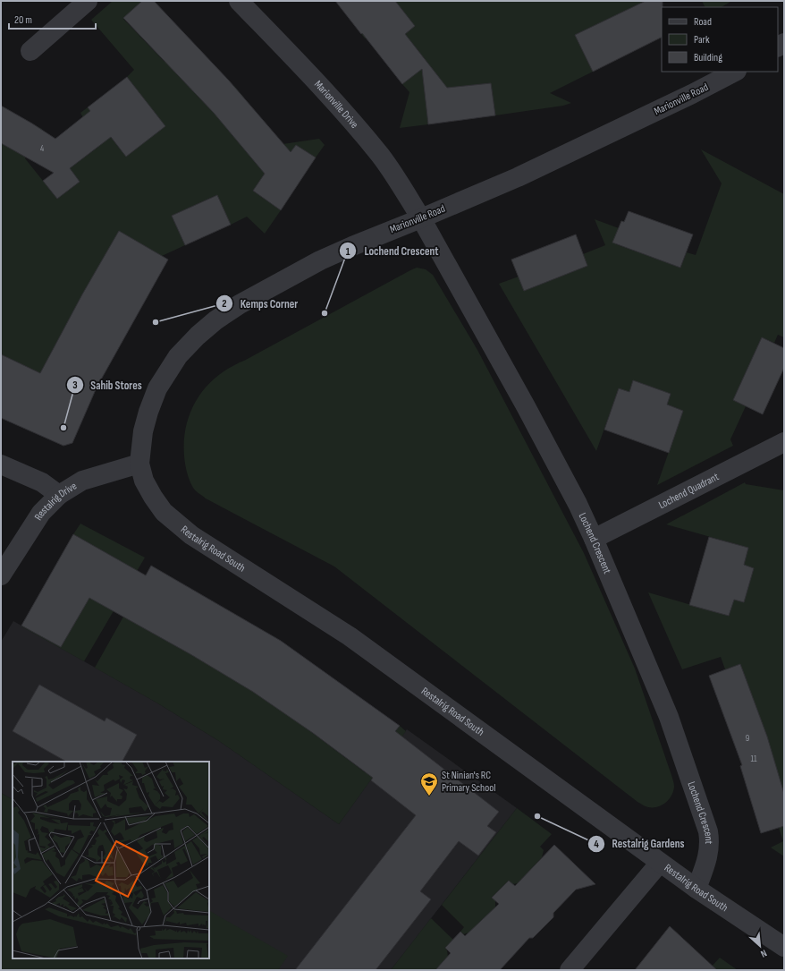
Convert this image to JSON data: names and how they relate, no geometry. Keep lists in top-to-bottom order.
{
  "streets": {
    "street": [
      "Marionville Road",
      "Marionville Drive",
      "Lochend Quadrant",
      "Restalrig Drive",
      "Lochend Crescent",
      "Restalrig Road South"
    ]
  },
  "crossings": [
    ["Marionville Road", "Marionville Drive"],
    ["Marionville Road", "Restalrig Drive"],
    ["Marionville Road", "Lochend Crescent"],
    ["Marionville Road", "Restalrig Road South"],
    ["Marionville Drive", "Lochend Crescent"],
    ["Lochend Quadrant", "Lochend Crescent"],
    ["Restalrig Drive", "Restalrig Road South"],
    ["Lochend Crescent", "Restalrig Road South"]
  ],
  "places": {
    "other": [
      "Lochend Crescent",
      "Kemps Corner",
      "Sahib Stores",
      "Restalrig Gardens"
    ],
    "school or university": ["St Ninian's RC Primary School"]
  },
  "house_numbers": ["4", "9", "11"],
  "legend": ["Road", "Park", "Building"],
  "scale_bar": "20 m",
  "north": "bottom right"
}
